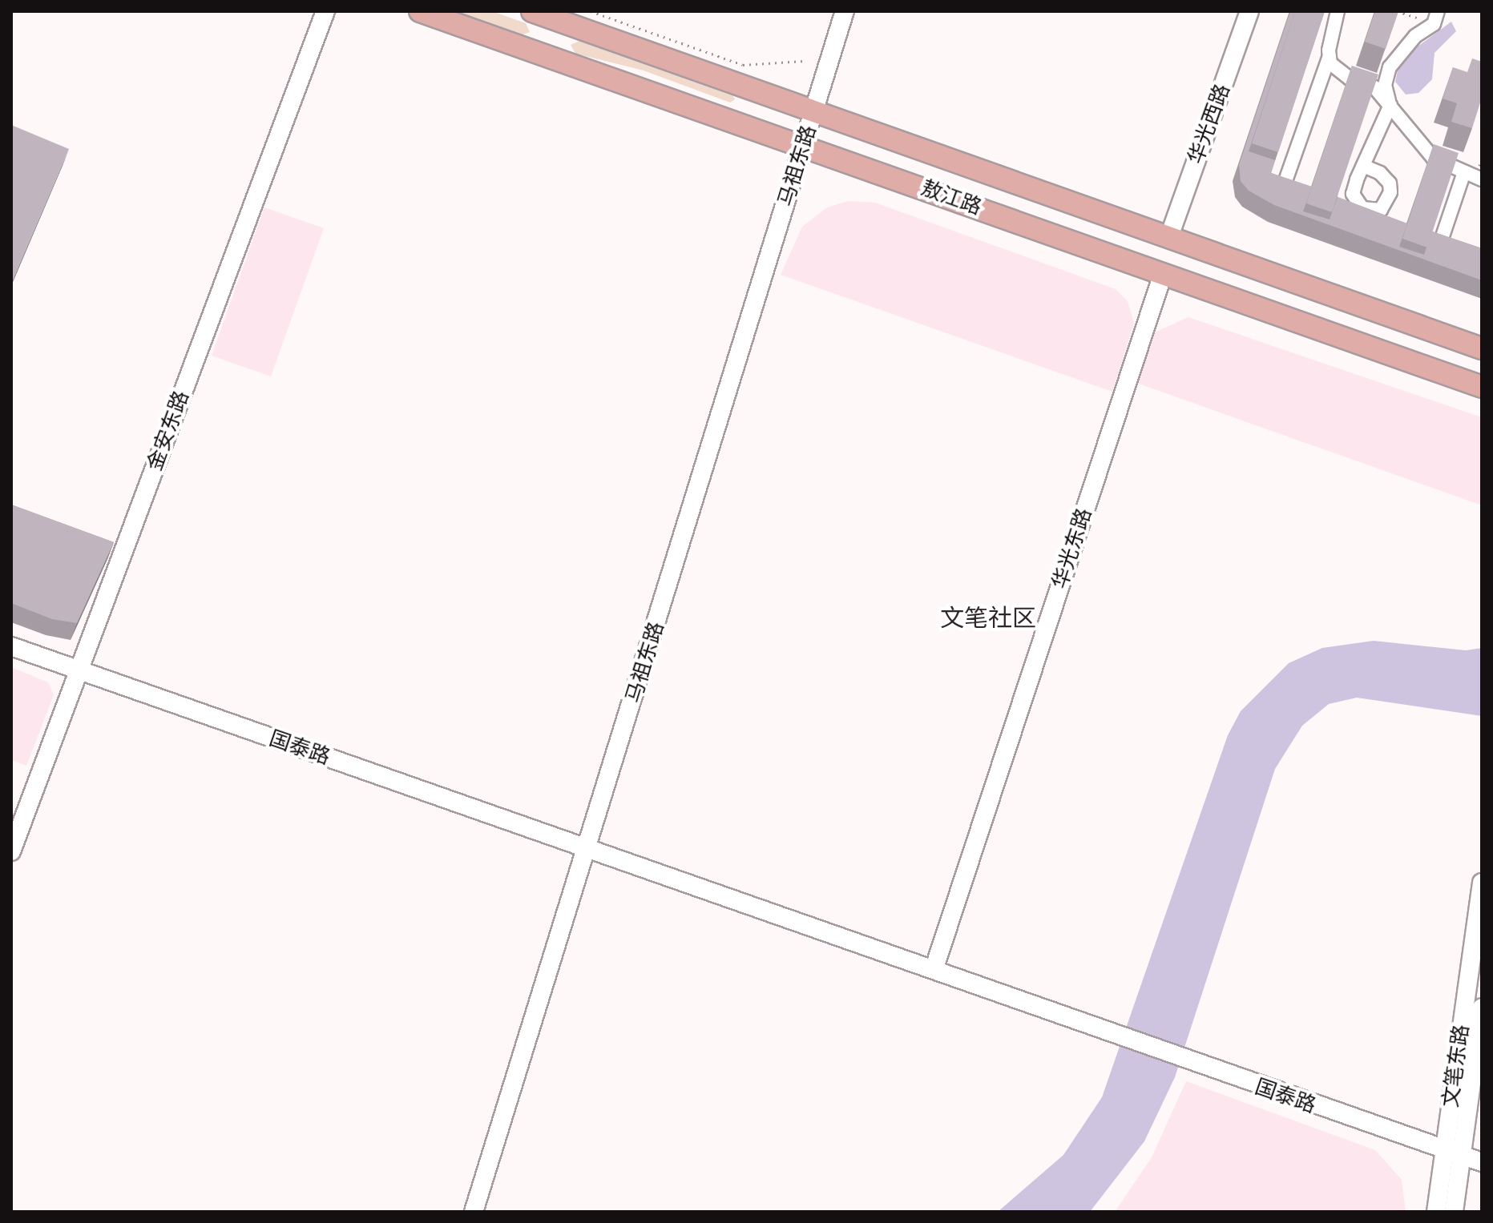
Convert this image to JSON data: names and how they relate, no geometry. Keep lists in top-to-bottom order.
{
  "streets": {
    "main road": ["敖江路"],
    "street": [
      "华光西路",
      "马祖东路",
      "金安东路",
      "华光东路",
      "国泰路",
      "文笔东路"
    ]
  },
  "crossings": [
    ["华光西路", "敖江路"],
    ["马祖东路", "敖江路"],
    ["马祖东路", "国泰路"],
    ["敖江路", "华光东路"],
    ["金安东路", "国泰路"],
    ["华光东路", "国泰路"],
    ["国泰路", "文笔东路"]
  ],
  "districts": ["文笔社区"]
}
